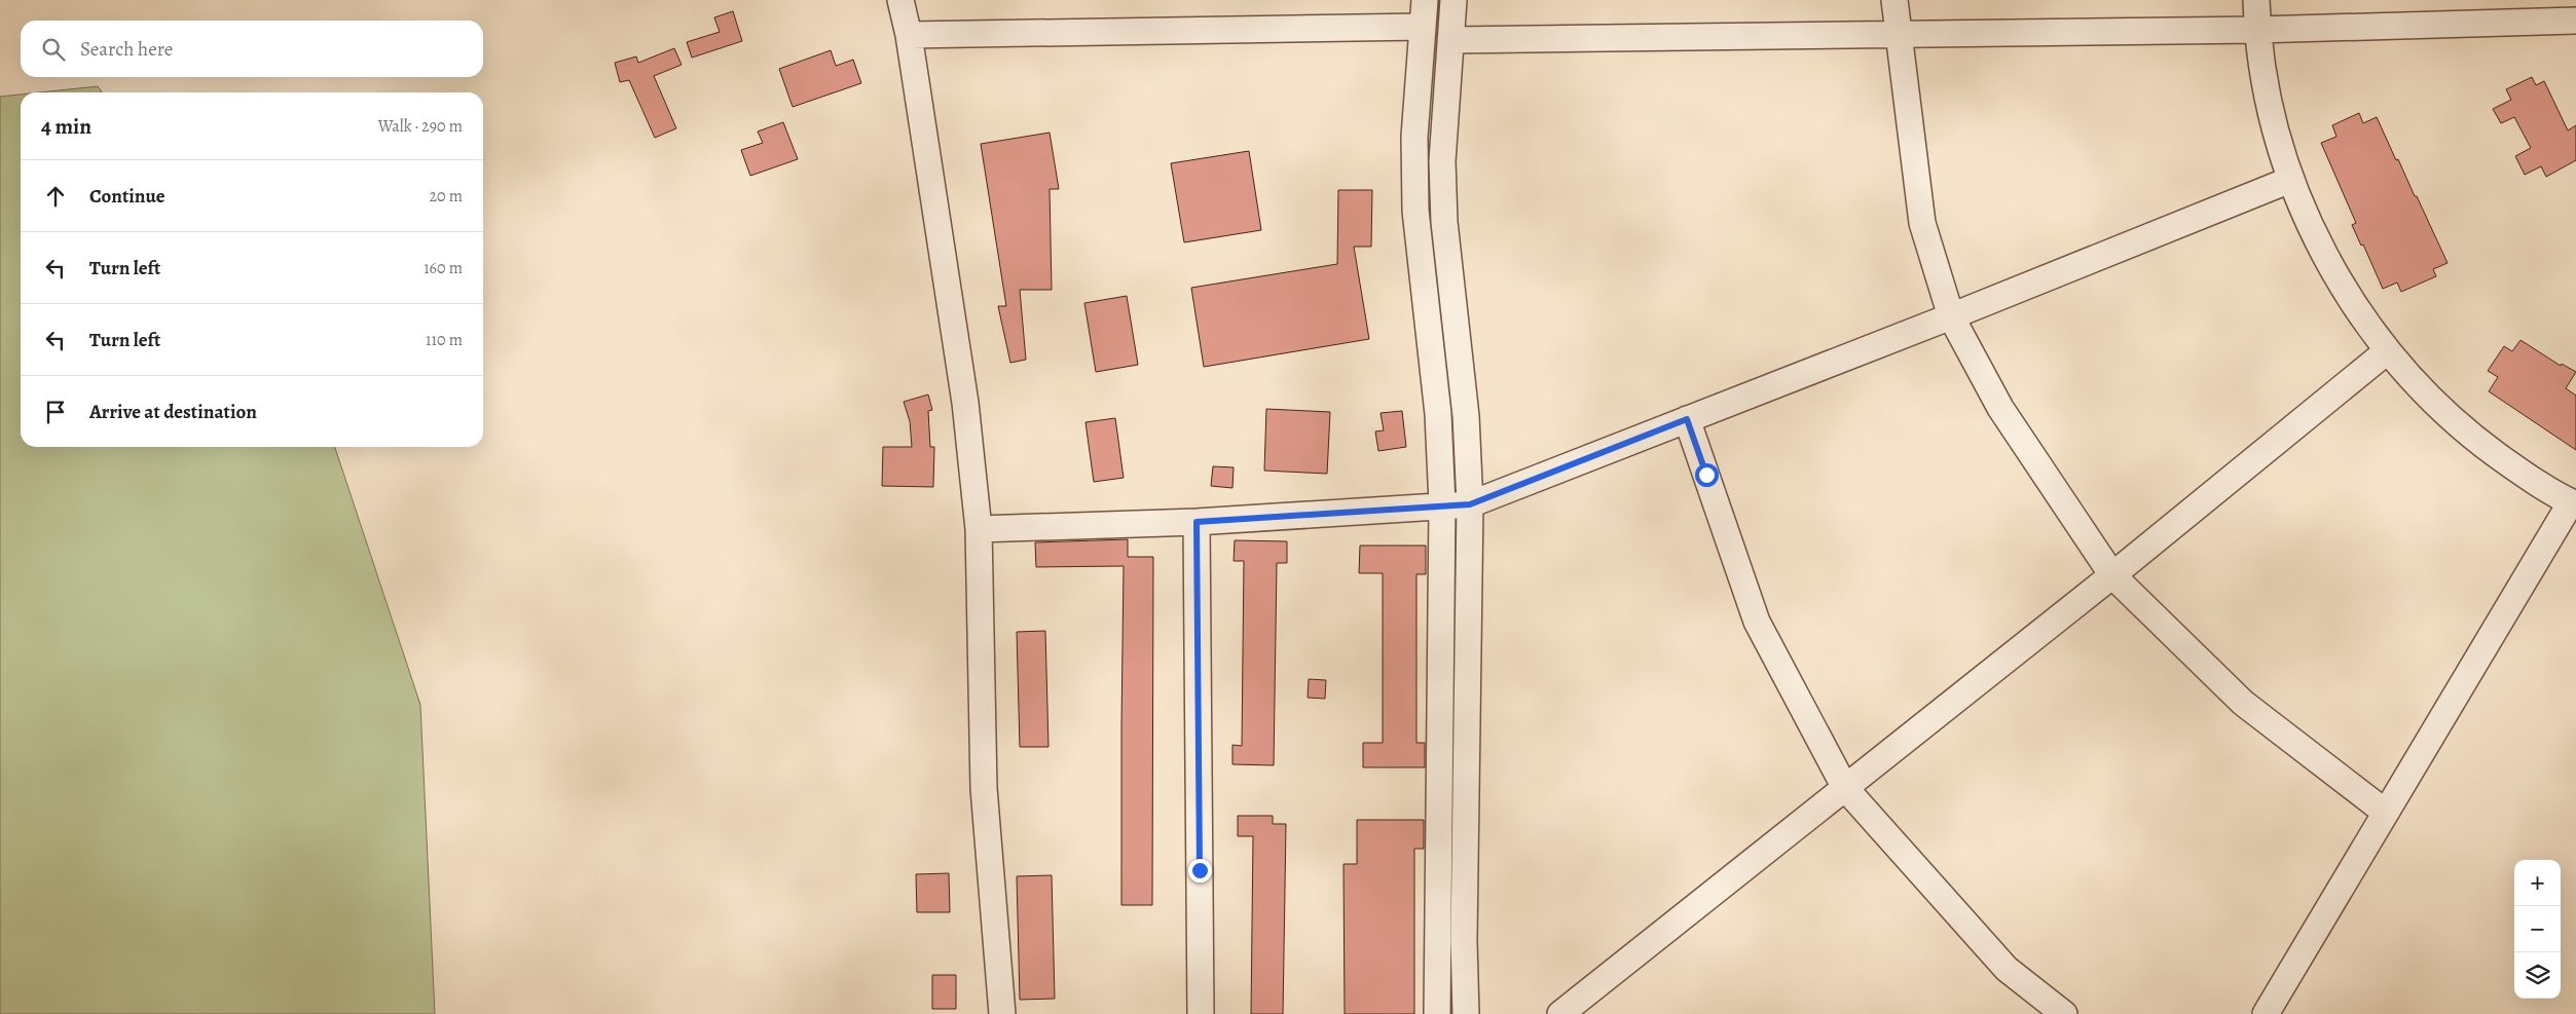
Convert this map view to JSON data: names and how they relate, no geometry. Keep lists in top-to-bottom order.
{
  "page": {
    "search": "Search here",
    "heading": ["4 min", "Walk · 290 m"],
    "list": [
      ["Continue", "20 m"],
      ["Turn left", "160 m"],
      ["Turn left", "110 m"],
      "Arrive at destination"
    ],
    "map_buttons": ["+", "−"]
  }
}
